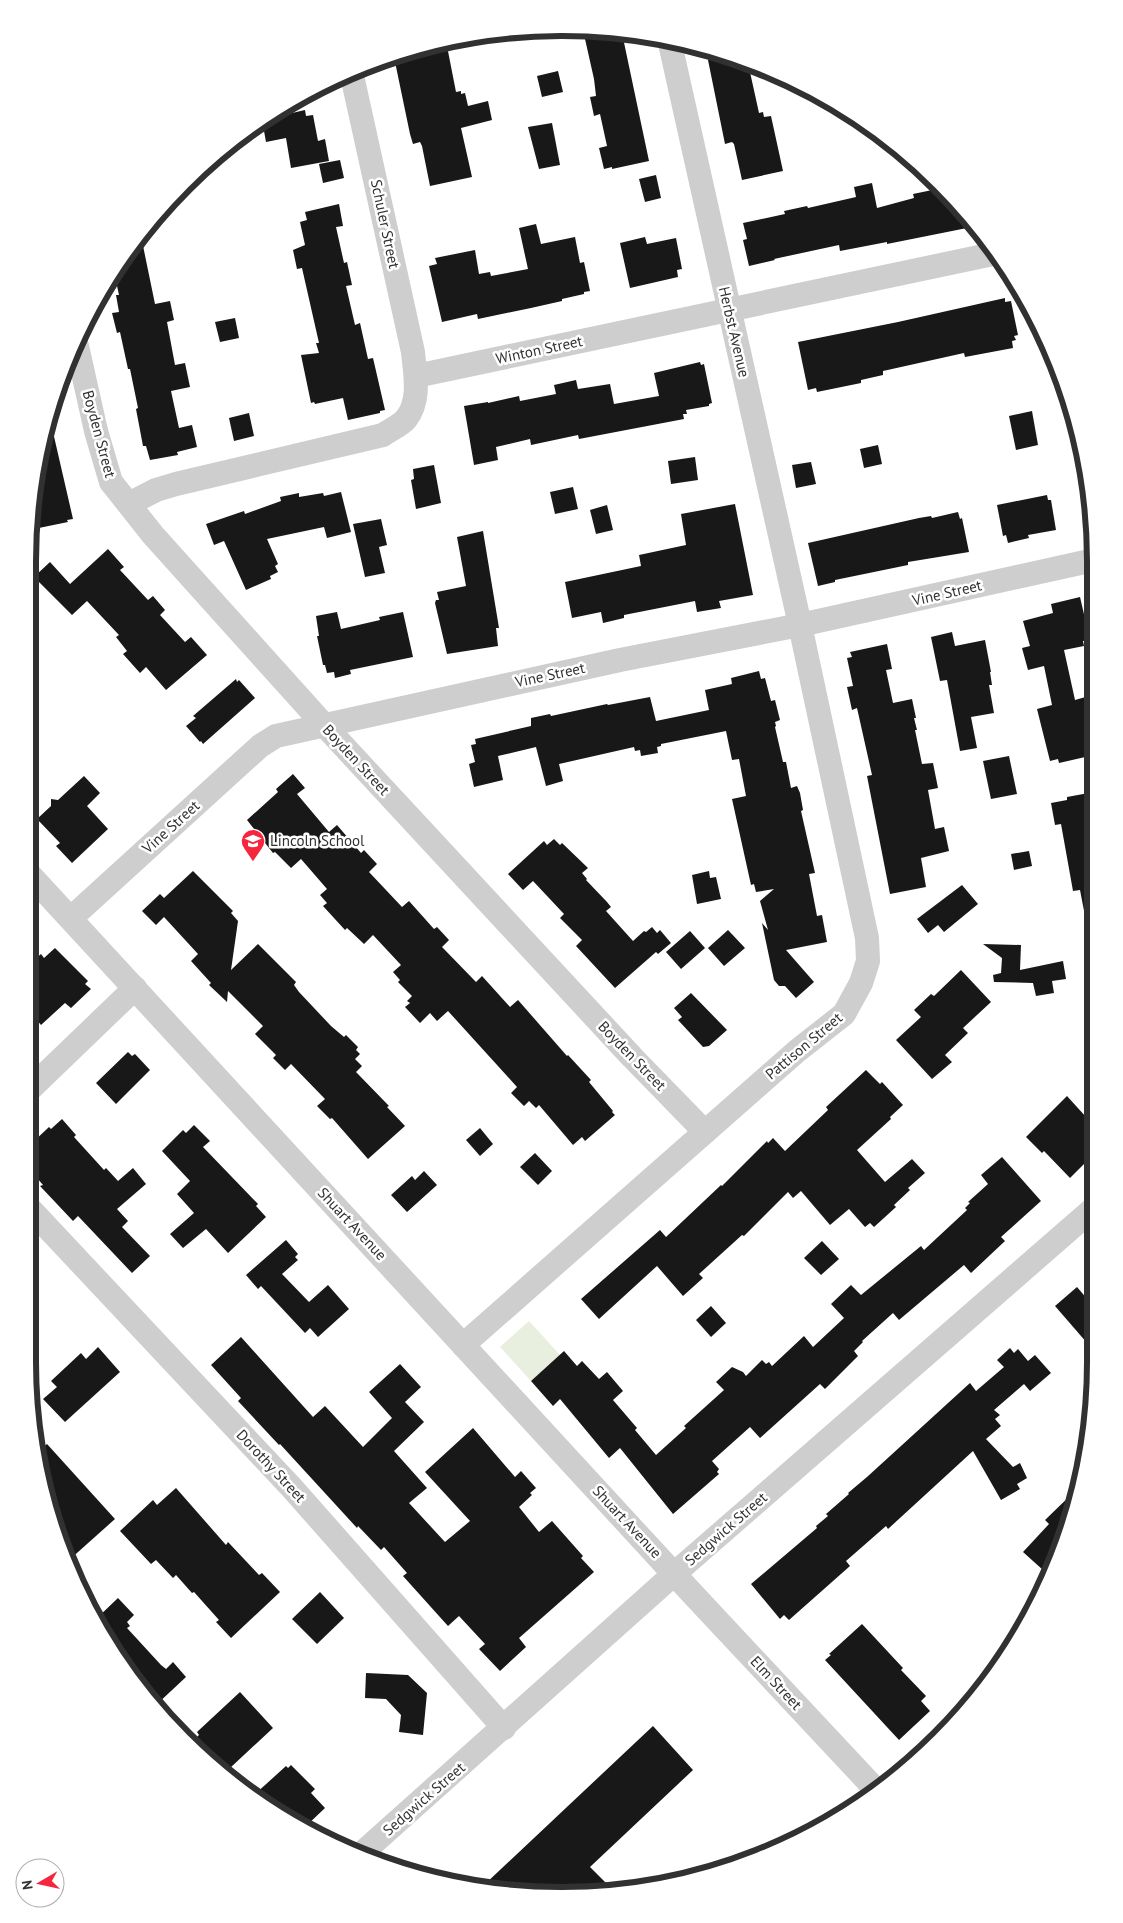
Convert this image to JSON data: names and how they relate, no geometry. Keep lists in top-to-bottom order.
{
  "streets": {
    "street": [
      "Schuler Street",
      "Herbst Avenue",
      "Winton Street",
      "Boyden Street",
      "Vine Street",
      "Pattison Street",
      "Shuart Avenue",
      "Dorothy Street",
      "Sedgwick Street",
      "Elm Street"
    ]
  },
  "crossings": [
    ["Schuler Street", "Winton Street"],
    ["Herbst Avenue", "Winton Street"],
    ["Herbst Avenue", "Vine Street"],
    ["Herbst Avenue", "Pattison Street"],
    ["Boyden Street", "Vine Street"],
    ["Boyden Street", "Pattison Street"],
    ["Vine Street", "Pattison Street"],
    ["Vine Street", "Shuart Avenue"],
    ["Pattison Street", "Shuart Avenue"],
    ["Shuart Avenue", "Sedgwick Street"],
    ["Shuart Avenue", "Elm Street"],
    ["Dorothy Street", "Sedgwick Street"],
    ["Sedgwick Street", "Elm Street"]
  ],
  "places": {
    "school or university": ["Lincoln School"]
  },
  "north": "left"
}
